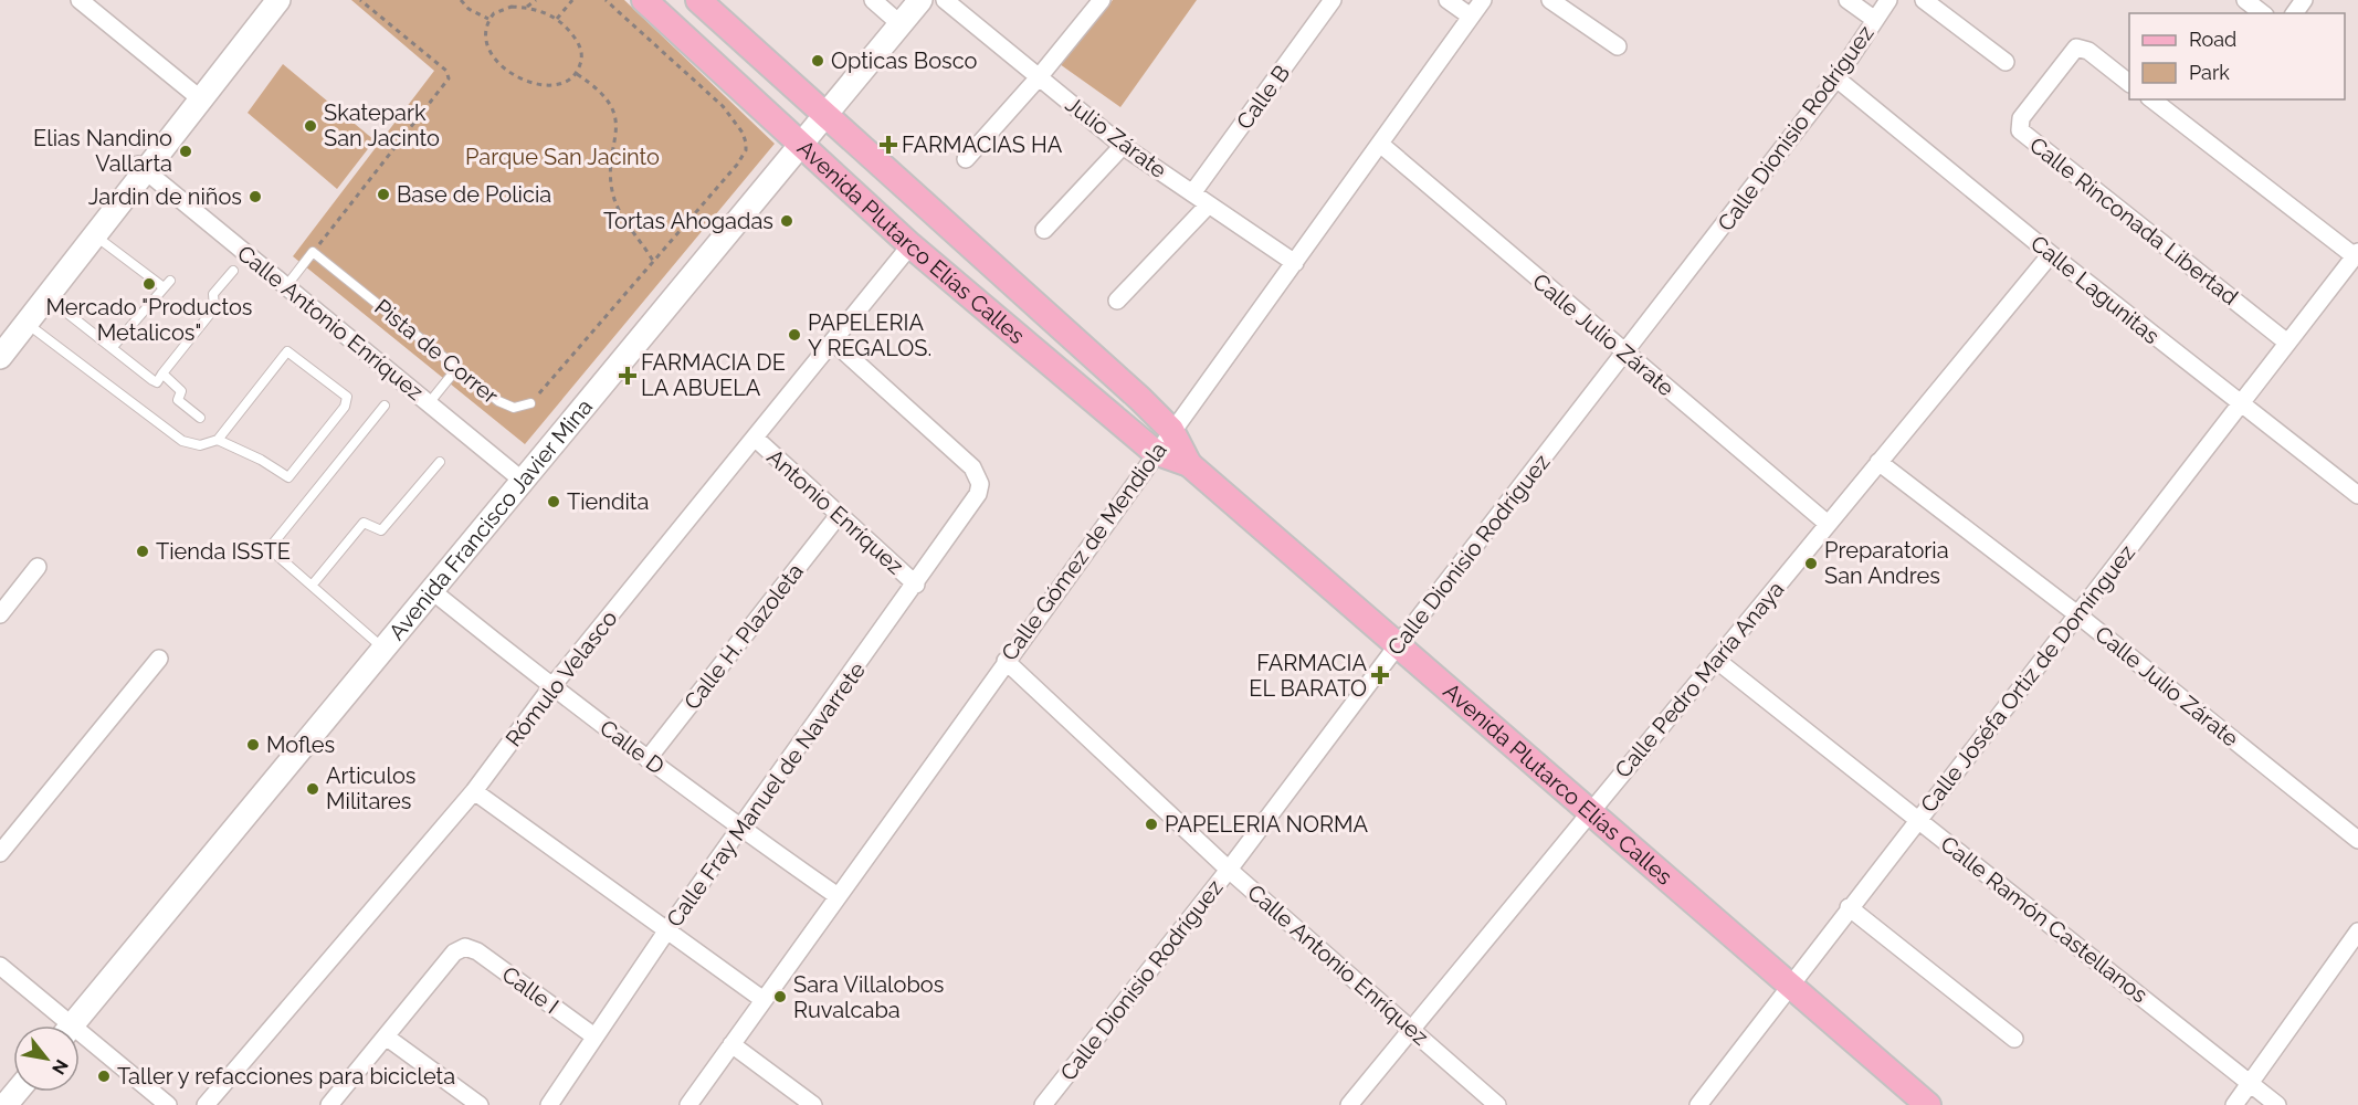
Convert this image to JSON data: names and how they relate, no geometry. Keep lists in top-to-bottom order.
{
  "streets": {
    "main road": ["Avenida Plutarco Elías Calles", "Avenida Francisco Javier Mina"],
    "street": [
      "Calle B",
      "Calle Dionisio Rodríguez",
      "Julio Zárate",
      "Calle Rinconada Libertad",
      "Calle Lagunitas",
      "Calle Antonio Enríquez",
      "Calle Julio Zárate",
      "Antonio Enríquez",
      "Calle Gómez de Mendiola",
      "Calle H. Plazoleta",
      "Rómulo Velasco",
      "Calle Joséfa Ortiz de Domínguez",
      "Calle Pedro María Anaya",
      "Calle D",
      "Calle Fray Manuel de Navarrete",
      "Calle Ramón Castellanos",
      "Calle I"
    ],
    "lane": ["Pista de Correr"]
  },
  "crossings": [
    ["Calle B", "Julio Zárate"],
    ["Calle Dionisio Rodríguez", "Avenida Plutarco Elías Calles"],
    ["Calle Dionisio Rodríguez", "Calle Lagunitas"],
    ["Calle Dionisio Rodríguez", "Calle Antonio Enríquez"],
    ["Calle Dionisio Rodríguez", "Calle Julio Zárate"],
    ["Julio Zárate", "Calle Gómez de Mendiola"],
    ["Calle Rinconada Libertad", "Calle Joséfa Ortiz de Domínguez"],
    ["Avenida Plutarco Elías Calles", "Avenida Francisco Javier Mina"],
    ["Avenida Plutarco Elías Calles", "Calle Gómez de Mendiola"],
    ["Avenida Plutarco Elías Calles", "Rómulo Velasco"],
    ["Avenida Plutarco Elías Calles", "Calle Joséfa Ortiz de Domínguez"],
    ["Avenida Plutarco Elías Calles", "Calle Pedro María Anaya"],
    ["Calle Lagunitas", "Calle Joséfa Ortiz de Domínguez"],
    ["Calle Lagunitas", "Calle Pedro María Anaya"],
    ["Calle Antonio Enríquez", "Avenida Francisco Javier Mina"],
    ["Calle Antonio Enríquez", "Calle Gómez de Mendiola"],
    ["Calle Antonio Enríquez", "Calle Pedro María Anaya"],
    ["Calle Julio Zárate", "Calle Gómez de Mendiola"],
    ["Calle Julio Zárate", "Calle Joséfa Ortiz de Domínguez"],
    ["Calle Julio Zárate", "Calle Pedro María Anaya"],
    ["Antonio Enríquez", "Calle H. Plazoleta"],
    ["Antonio Enríquez", "Rómulo Velasco"],
    ["Antonio Enríquez", "Calle Fray Manuel de Navarrete"],
    ["Avenida Francisco Javier Mina", "Calle D"],
    ["Calle Gómez de Mendiola", "Calle D"],
    ["Calle H. Plazoleta", "Calle D"],
    ["Rómulo Velasco", "Calle D"],
    ["Rómulo Velasco", "Calle Fray Manuel de Navarrete"],
    ["Calle Joséfa Ortiz de Domínguez", "Calle Ramón Castellanos"],
    ["Calle Pedro María Anaya", "Calle Ramón Castellanos"],
    ["Calle D", "Calle Fray Manuel de Navarrete"],
    ["Calle Fray Manuel de Navarrete", "Calle I"]
  ],
  "parks": ["Parque San Jacinto"],
  "places": {
    "other": [
      "Opticas Bosco",
      "Skatepark San Jacinto",
      "Elias Nandino Vallarta",
      "Base de Policia",
      "Jardin de niños",
      "Tortas Ahogadas",
      "Mercado \"Productos Metalicos\"",
      "PAPELERIA Y REGALOS.",
      "Tiendita",
      "Tienda ISSTE",
      "Preparatoria San Andres",
      "Mofles",
      "Articulos Militares",
      "PAPELERIA NORMA",
      "Sara Villalobos Ruvalcaba",
      "Taller y refacciones para bicicleta"
    ],
    "health": ["FARMACIAS HA", "FARMACIA DE LA ABUELA", "FARMACIA EL BARATO"]
  },
  "legend": ["Road", "Park"],
  "north": "bottom right"
}
